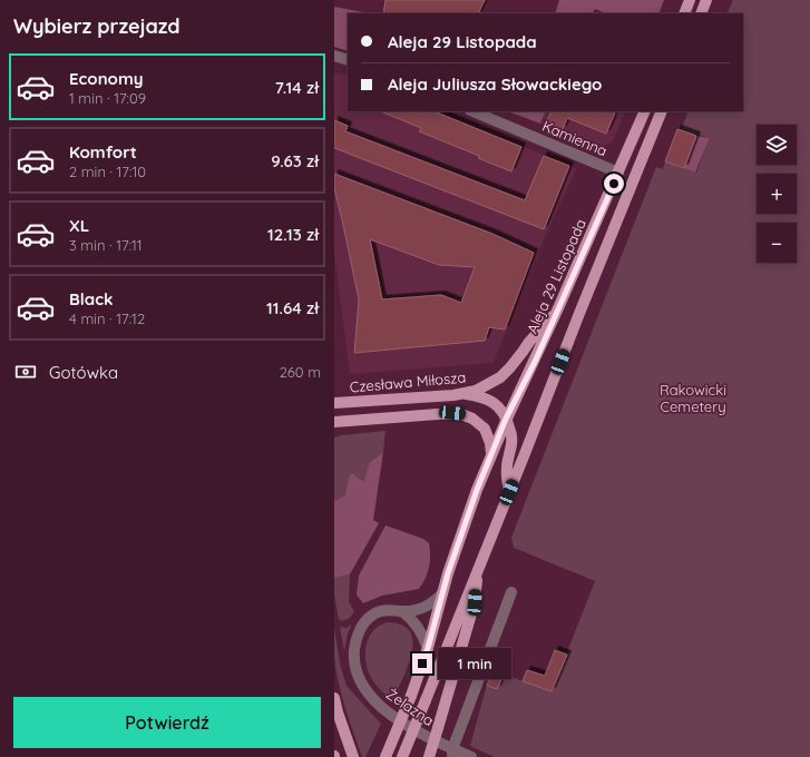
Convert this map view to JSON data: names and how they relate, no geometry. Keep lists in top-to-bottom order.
{
  "streets": {
    "main road": ["Aleja 29 Listopada", "Czesława Miłosza"],
    "street": ["Kamienna", "Żelazna"]
  },
  "crossings": [
    ["Kamienna", "Aleja 29 Listopada"],
    ["Aleja 29 Listopada", "Czesława Miłosza"],
    ["Aleja 29 Listopada", "Żelazna"]
  ],
  "parks": ["Rakowicki Cemetery"],
  "page": {
    "heading": "Wybierz przejazd",
    "banner": ["Aleja 29 Listopada", "Aleja Juliusza Słowackiego"],
    "list": [
      {
        "name": "Economy",
        "note": "1 min · 17:09",
        "value": "7.14 zł"
      },
      {
        "name": "Komfort",
        "note": "2 min · 17:10",
        "value": "9.63 zł"
      },
      {
        "name": "XL",
        "note": "3 min · 17:11",
        "value": "12.13 zł"
      },
      {
        "name": "Black",
        "note": "4 min · 17:12",
        "value": "11.64 zł"
      }
    ],
    "map_buttons": ["+", "−"],
    "pay": ["Gotówka", "260 m"],
    "bubble": "1 min",
    "buttons": "Potwierdź"
  }
}
